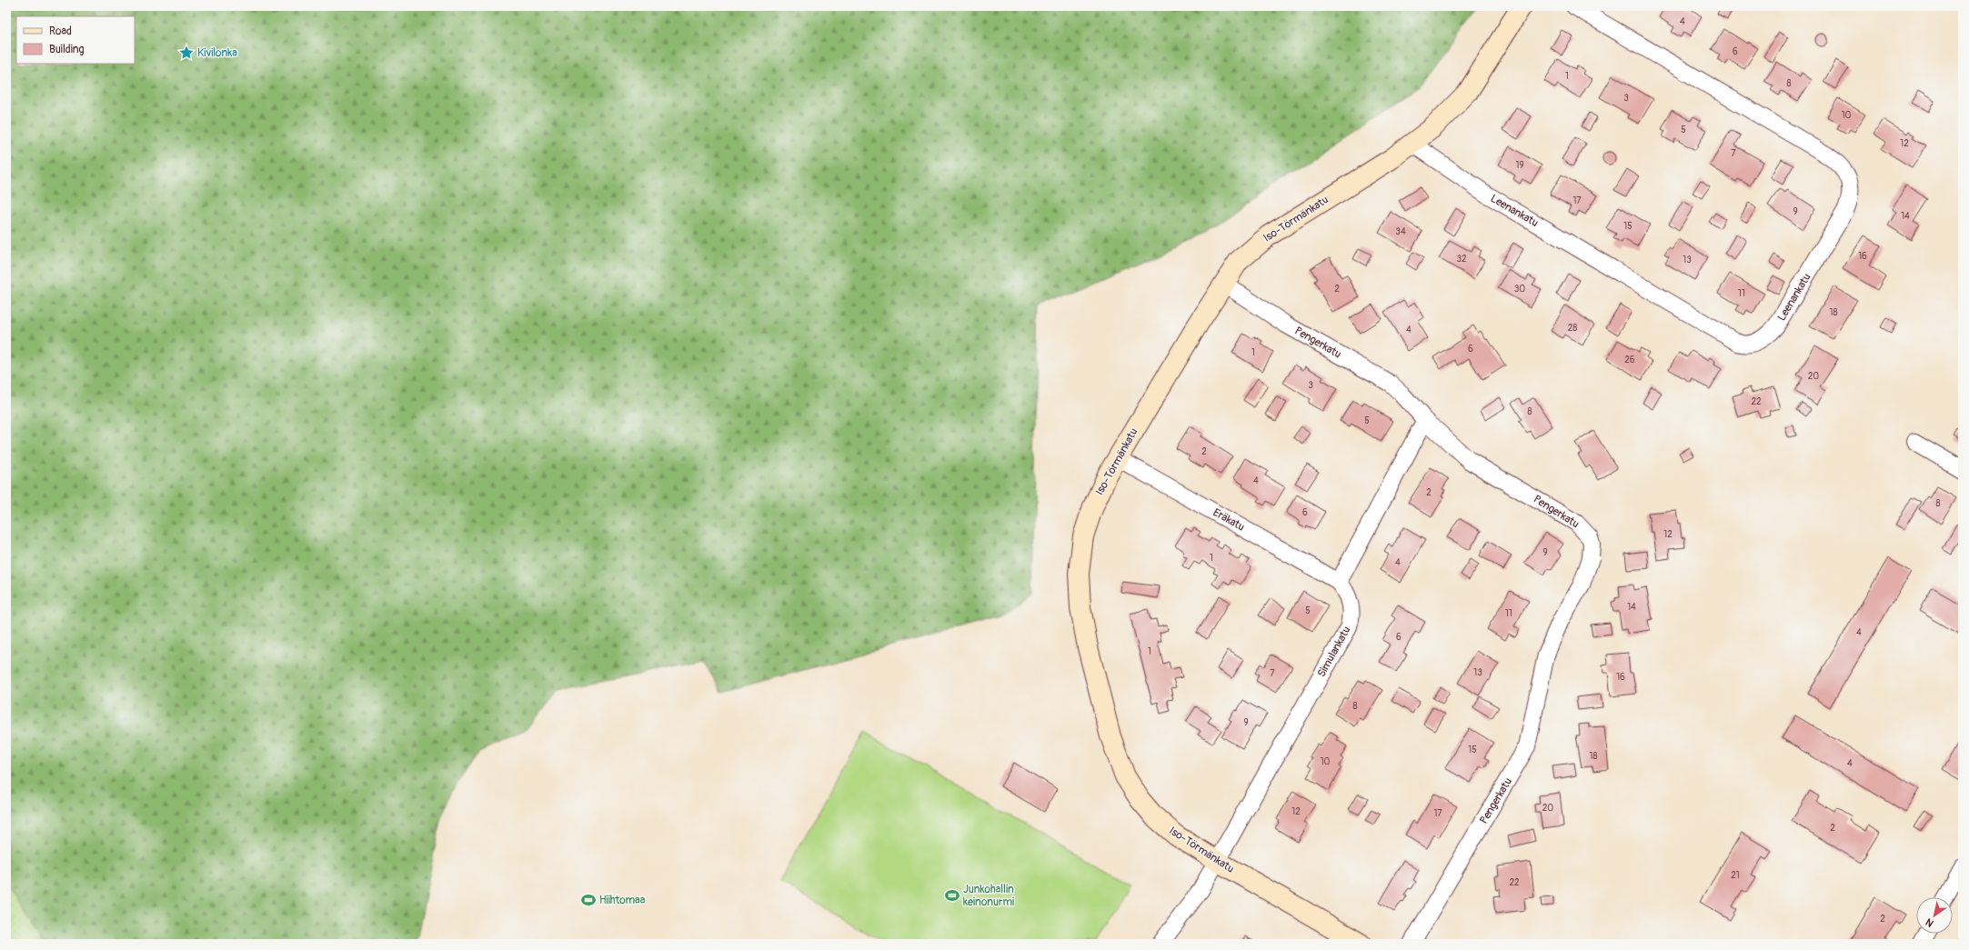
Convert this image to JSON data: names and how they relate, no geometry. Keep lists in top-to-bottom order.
{
  "streets": {
    "street": [
      "Leenankatu",
      "Iso-Törmänkatu",
      "Pengerkatu",
      "Eräkatu",
      "Simulankatu"
    ]
  },
  "crossings": [
    ["Leenankatu", "Iso-Törmänkatu"],
    ["Iso-Törmänkatu", "Pengerkatu"],
    ["Iso-Törmänkatu", "Eräkatu"],
    ["Iso-Törmänkatu", "Simulankatu"],
    ["Eräkatu", "Simulankatu"]
  ],
  "places": {
    "place": ["Kivilonka"],
    "sports": ["Junkohallin keinonurmi", "Hiihtomaa"]
  },
  "house_numbers": [
    "4",
    "6",
    "1",
    "8",
    "3",
    "10",
    "5",
    "12",
    "7",
    "19",
    "17",
    "9",
    "14",
    "15",
    "34",
    "16",
    "32",
    "13",
    "2",
    "30",
    "11",
    "18",
    "28",
    "4",
    "6",
    "1",
    "26",
    "20",
    "3",
    "22",
    "8",
    "5",
    "2",
    "4",
    "2",
    "8",
    "6",
    "12",
    "9",
    "1",
    "4",
    "14",
    "5",
    "11",
    "4",
    "6",
    "1",
    "13",
    "7",
    "16",
    "8",
    "9",
    "15",
    "18",
    "10",
    "4",
    "20",
    "12",
    "17",
    "2",
    "21",
    "22",
    "2"
  ],
  "legend": ["Road", "Building"],
  "north": "bottom left"
}
